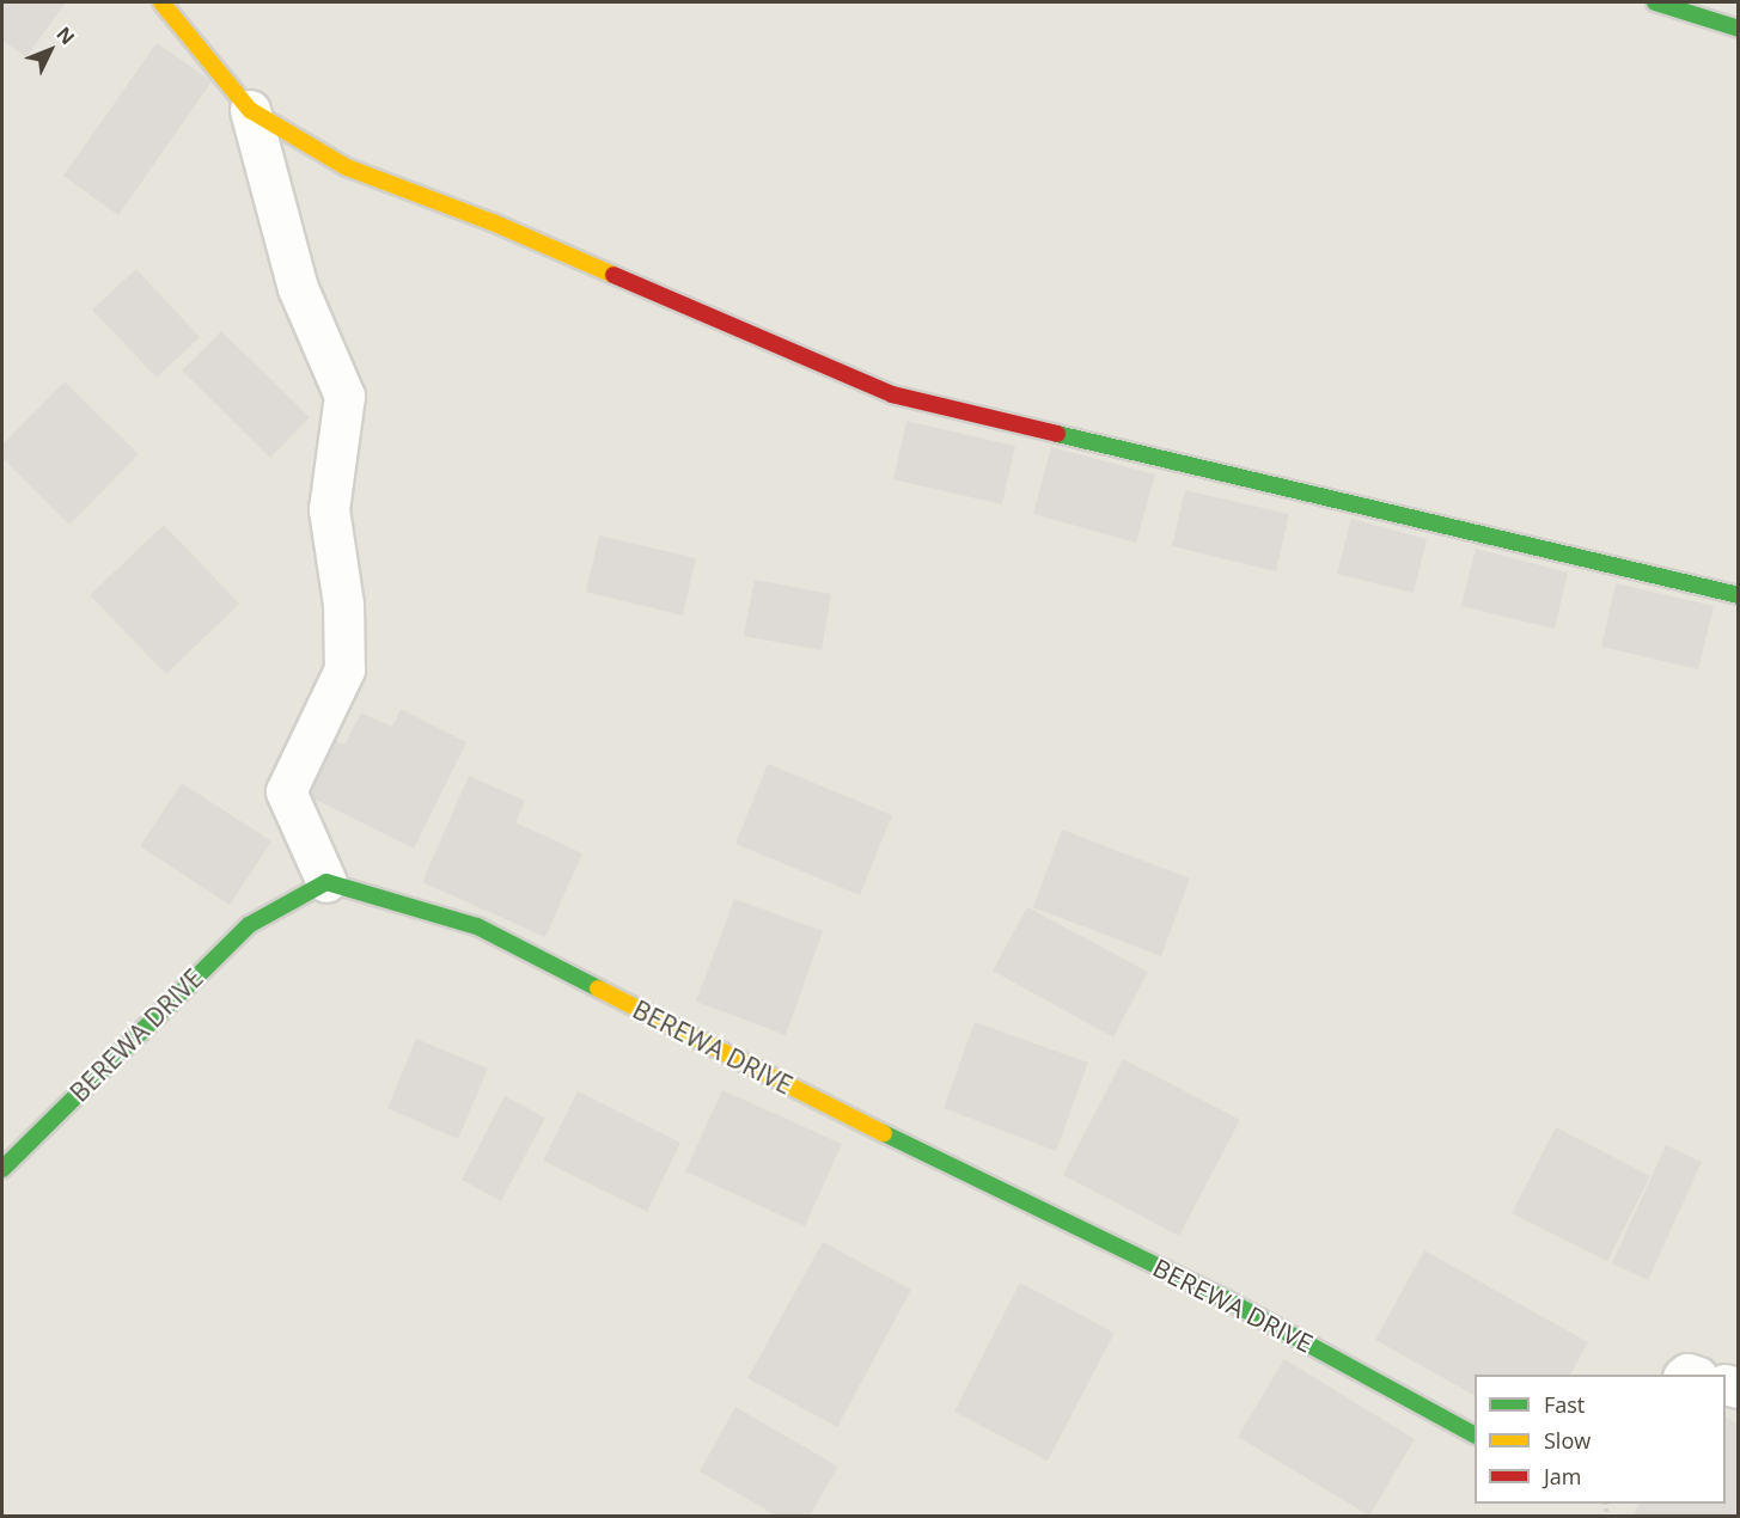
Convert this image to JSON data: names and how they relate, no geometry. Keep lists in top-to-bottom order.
{
  "streets": {
    "street": ["BEREWA DRIVE"]
  },
  "legend": ["Fast", "Slow", "Jam"],
  "north": "top right"
}
